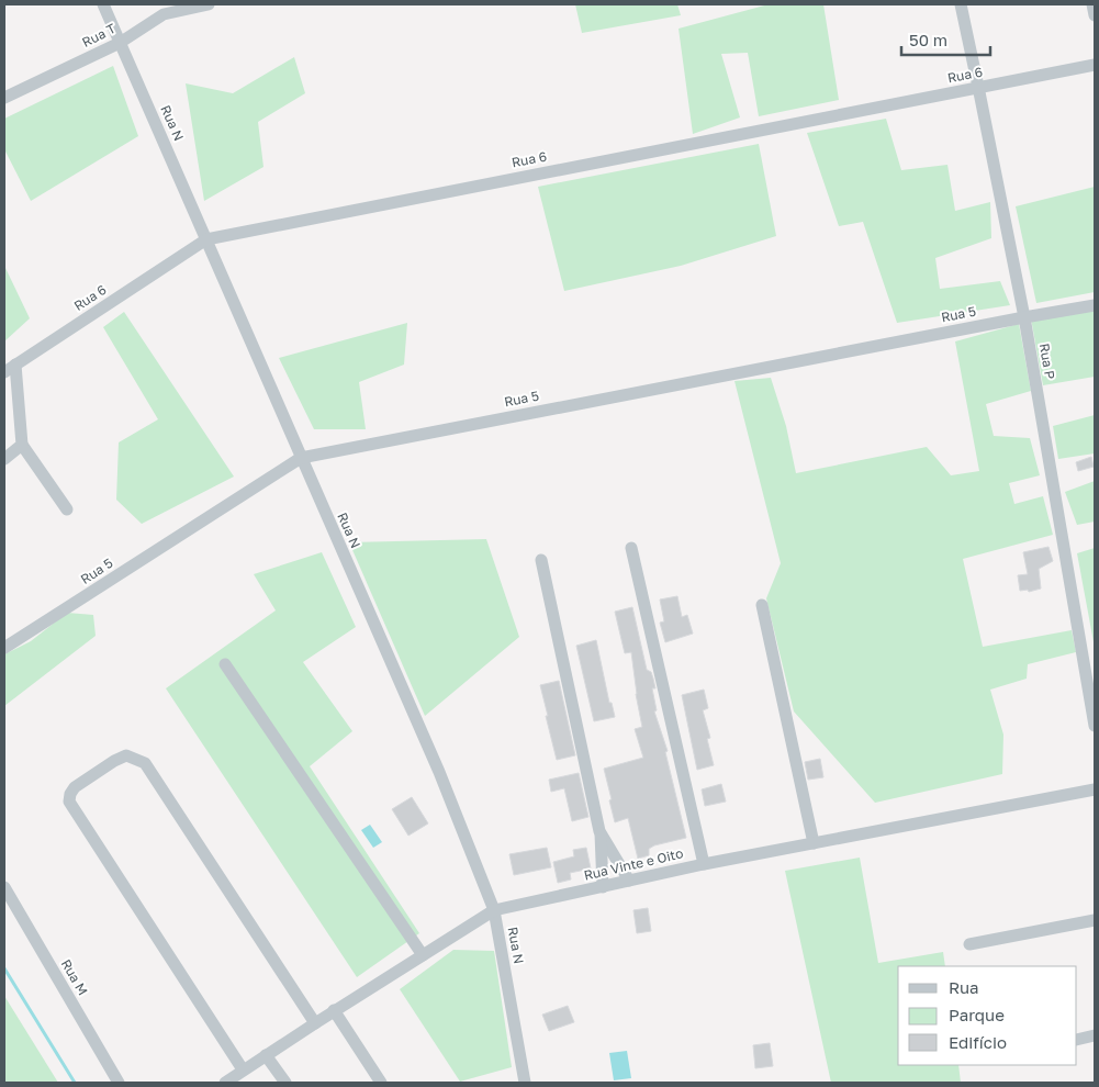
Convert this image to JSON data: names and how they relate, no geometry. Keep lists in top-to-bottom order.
{
  "streets": {
    "street": [
      "Rua T",
      "Rua 6",
      "Rua N",
      "Rua 5",
      "Rua P",
      "Rua Vinte e Oito",
      "Rua M"
    ]
  },
  "crossings": [
    ["Rua T", "Rua N"],
    ["Rua 6", "Rua N"],
    ["Rua 6", "Rua P"],
    ["Rua N", "Rua 5"],
    ["Rua N", "Rua Vinte e Oito"],
    ["Rua 5", "Rua P"]
  ],
  "legend": ["Rua", "Parque", "Edifício"],
  "scale_bar": "50 m"
}
